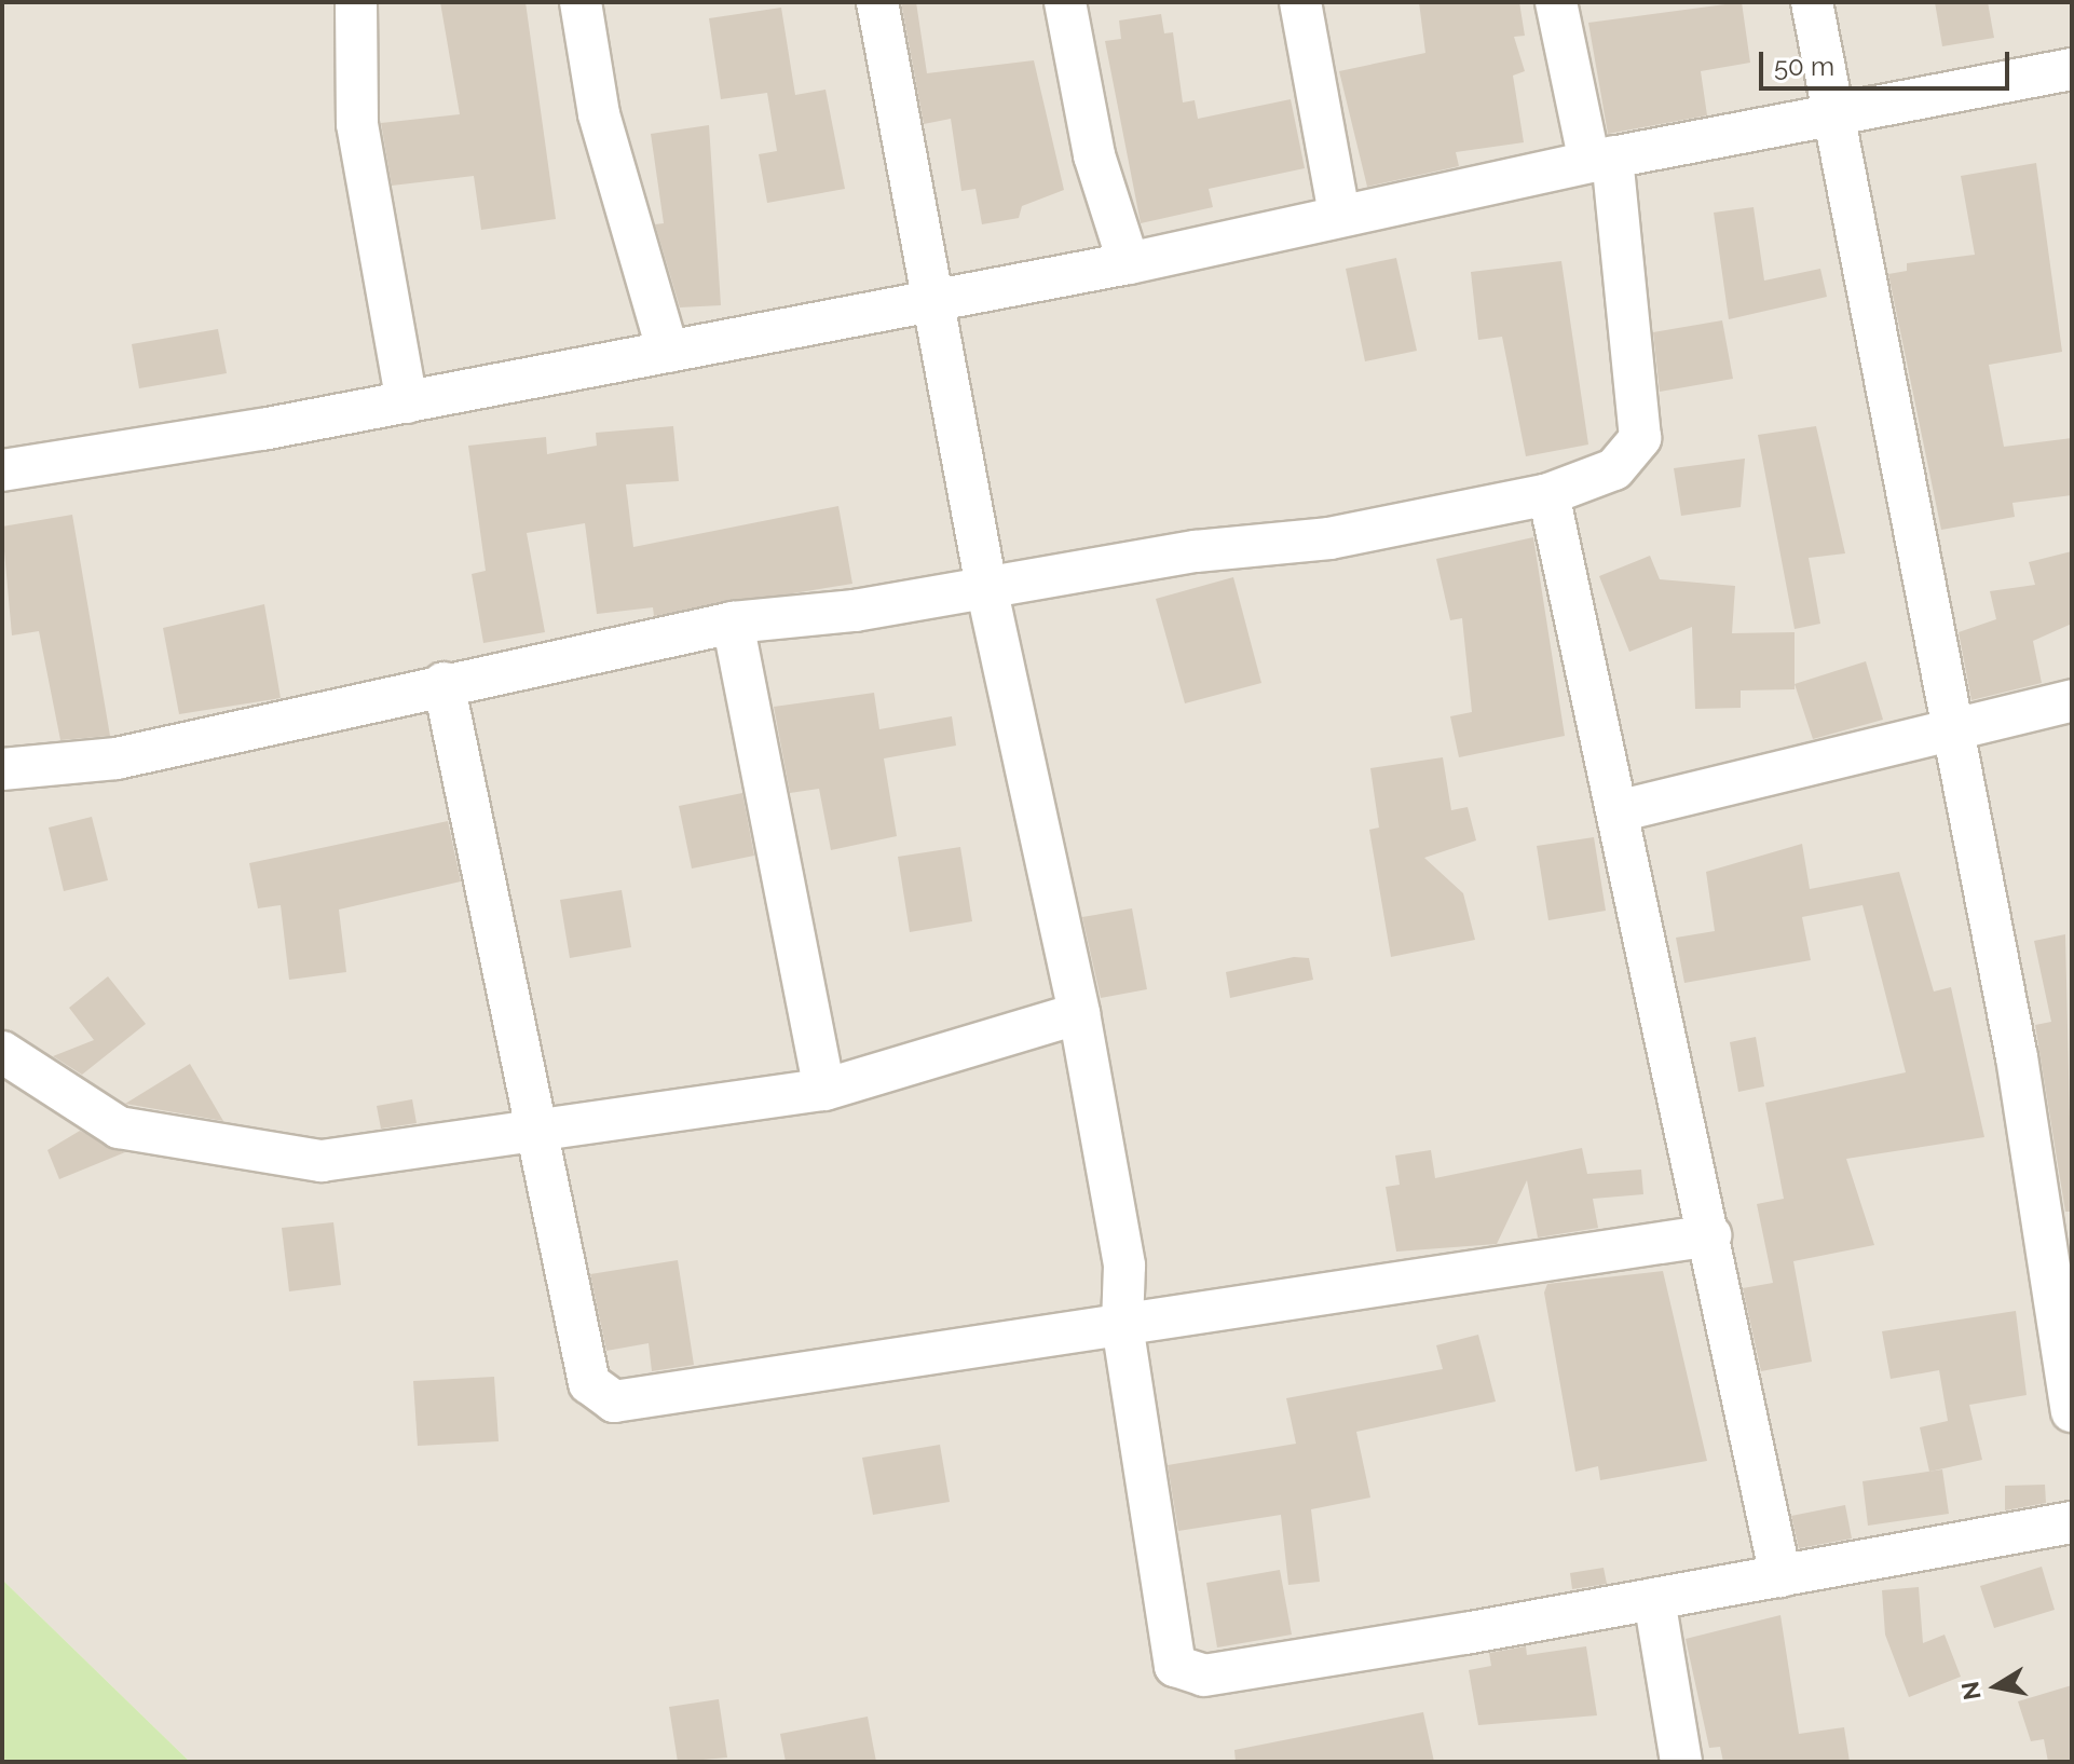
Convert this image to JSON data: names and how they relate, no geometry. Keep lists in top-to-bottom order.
{
  "scale_bar": "50 m",
  "north": "left"
}
